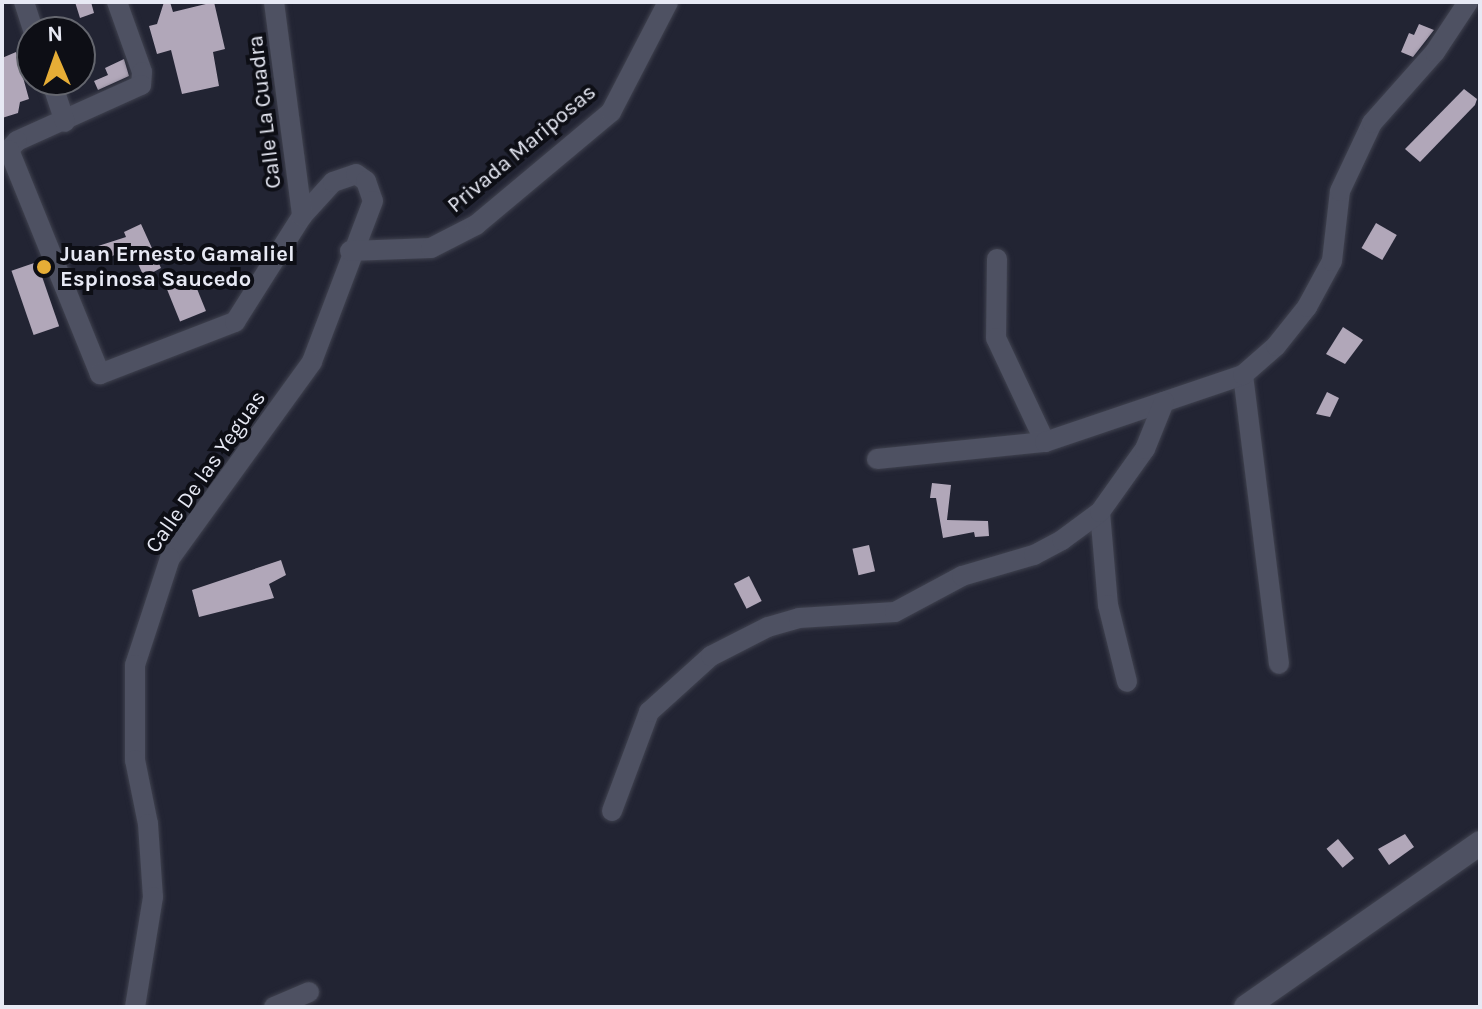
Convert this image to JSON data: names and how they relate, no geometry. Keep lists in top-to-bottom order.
{
  "streets": {
    "street": ["Calle La Cuadra", "Privada Mariposas", "Calle De las Yeguas"]
  },
  "crossings": [
    ["Calle La Cuadra", "Calle De las Yeguas"],
    ["Privada Mariposas", "Calle De las Yeguas"]
  ],
  "places": ["Juan Ernesto Gamaliel Espinosa Saucedo"],
  "north": "top"
}
